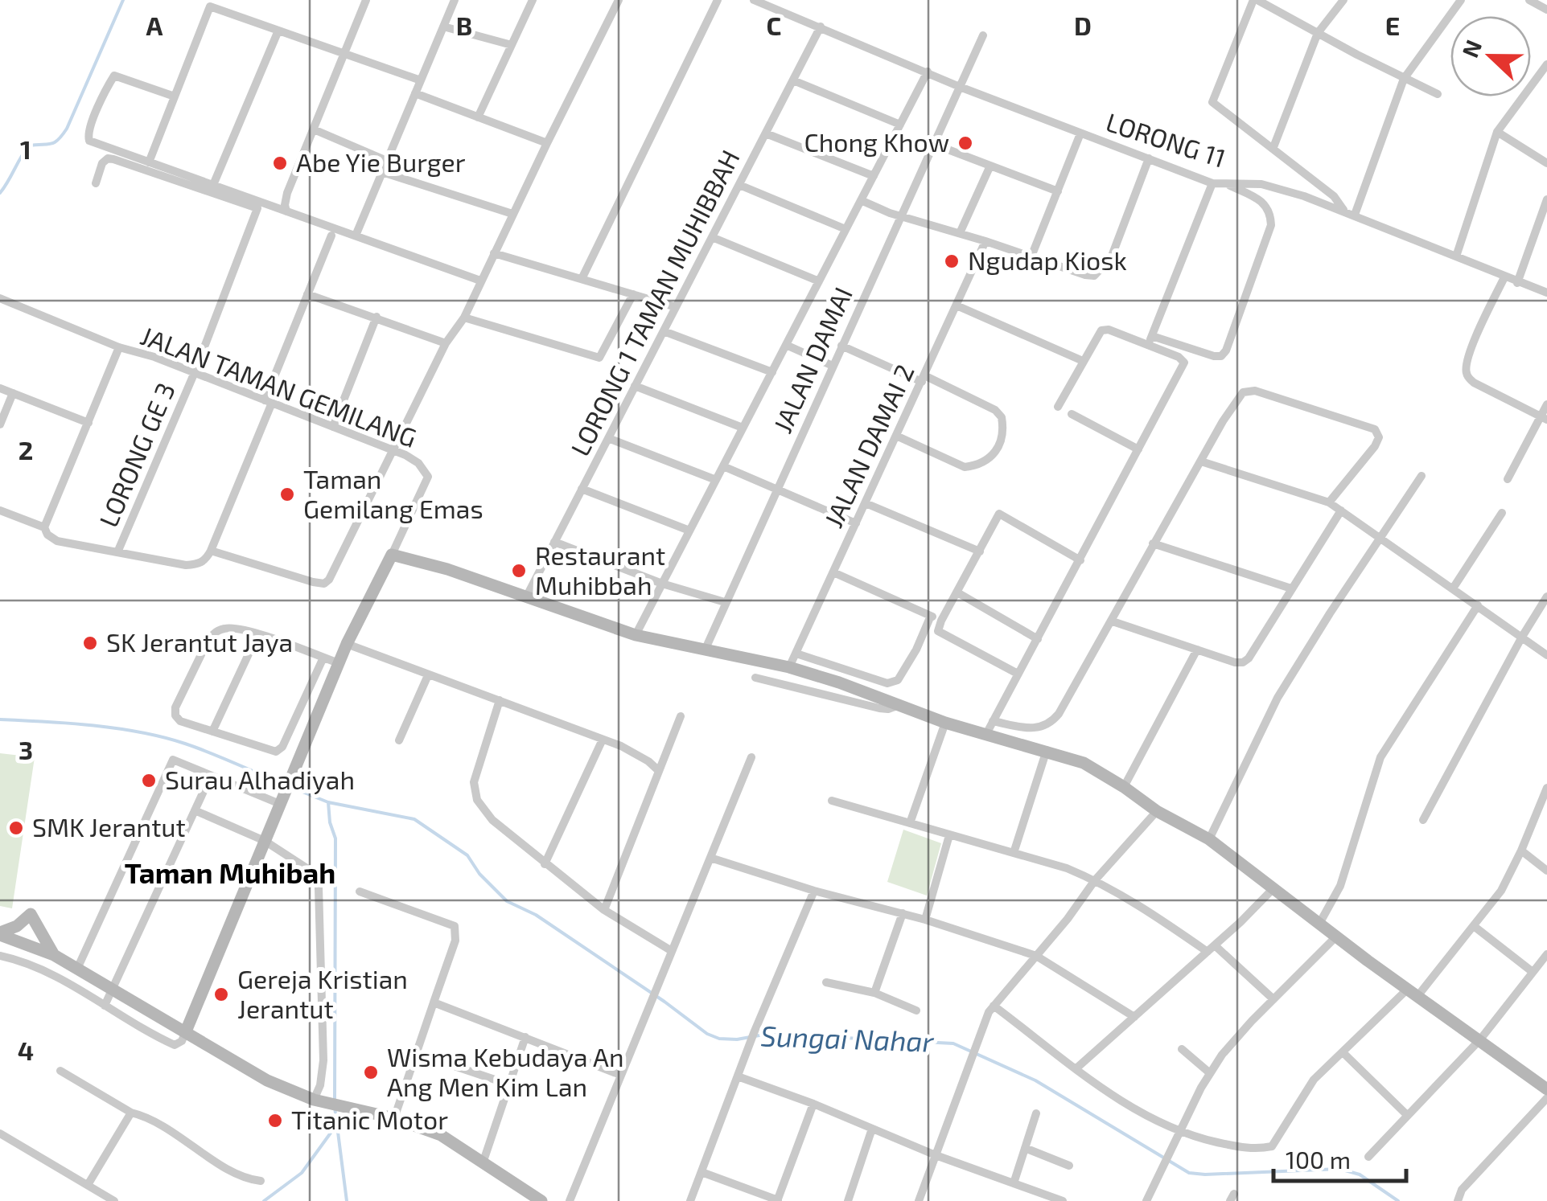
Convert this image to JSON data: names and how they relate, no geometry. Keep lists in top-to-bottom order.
{
  "streets": {
    "street": [
      "LORONG 11",
      "LORONG 1 TAMAN MUHIBBAH",
      "JALAN DAMAI",
      "JALAN TAMAN GEMILANG",
      "JALAN DAMAI 2",
      "LORONG GE 3"
    ]
  },
  "crossings": [
    ["LORONG 11", "LORONG 1 TAMAN MUHIBBAH"],
    ["LORONG 11", "JALAN DAMAI"],
    ["JALAN TAMAN GEMILANG", "LORONG GE 3"]
  ],
  "districts": ["Taman Muhibah"],
  "water": ["Sungai Nahar"],
  "places": [
    "Chong Khow",
    "Abe Yie Burger",
    "Ngudap Kiosk",
    "Taman Gemilang Emas",
    "Restaurant Muhibbah",
    "SK Jerantut Jaya",
    "Surau Alhadiyah",
    "SMK Jerantut",
    "Gereja Kristian Jerantut",
    "Wisma Kebudaya An Ang Men Kim Lan",
    "Titanic Motor"
  ],
  "scale_bar": "100 m",
  "north": "left",
  "grid": {
    "columns": [
      "A",
      "B",
      "C",
      "D",
      "E"
    ],
    "rows": [
      "1",
      "2",
      "3",
      "4"
    ]
  }
}
